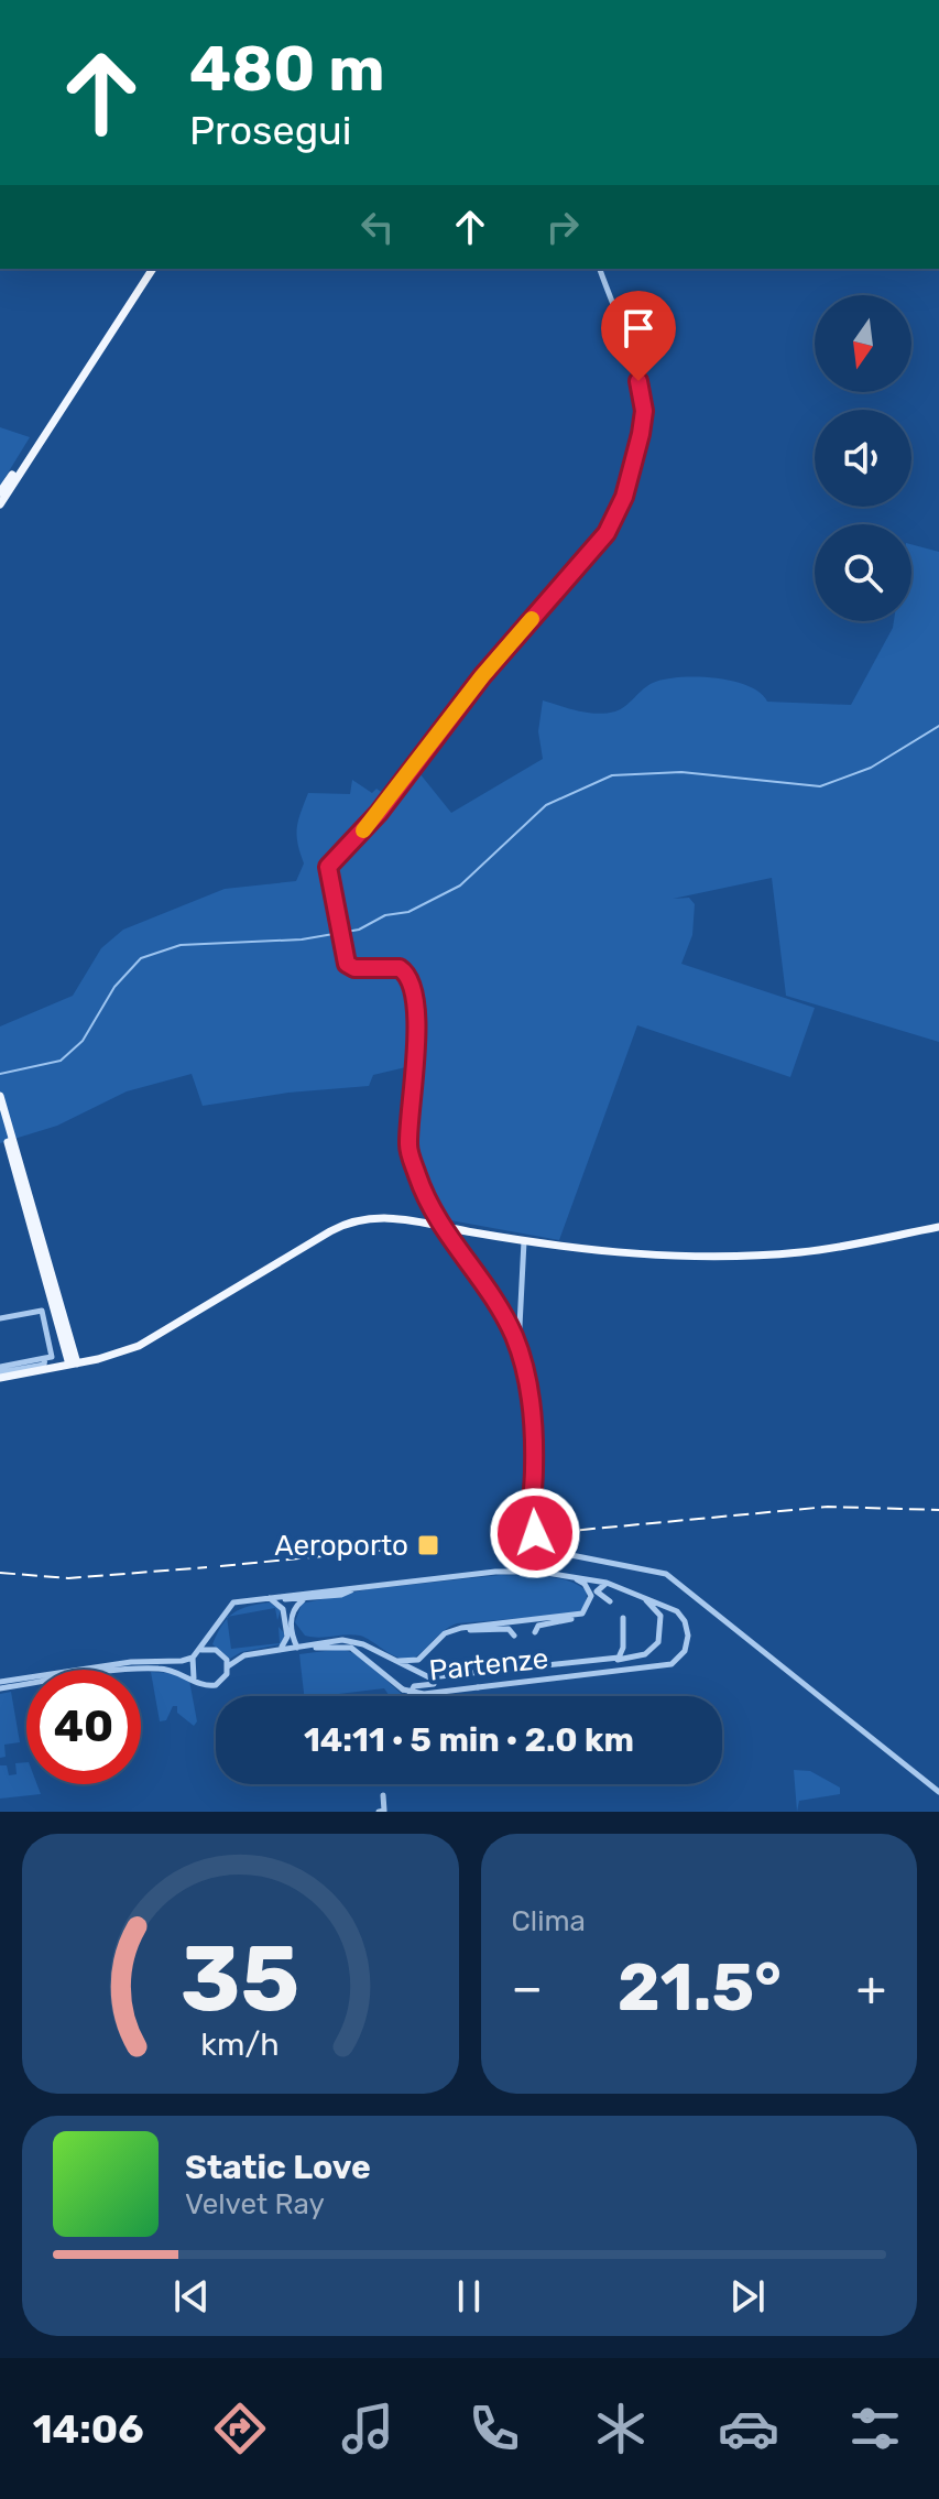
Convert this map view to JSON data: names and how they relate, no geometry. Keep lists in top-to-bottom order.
{
  "streets": {
    "street": ["Partenze"]
  },
  "places": {
    "transit": ["Aeroporto"]
  },
  "north": "bottom",
  "page": {
    "turn": ["480 m", "Prosegui"],
    "limit": "40",
    "trip": "14:11 · 5 min · 2.0 km",
    "tile": "Clima",
    "heat": ["−", "21.5°", "+"],
    "song": ["Static Love", "Velvet Ray"],
    "tabs": "14:06",
    "gauge": ["35", "km/h"]
  }
}
